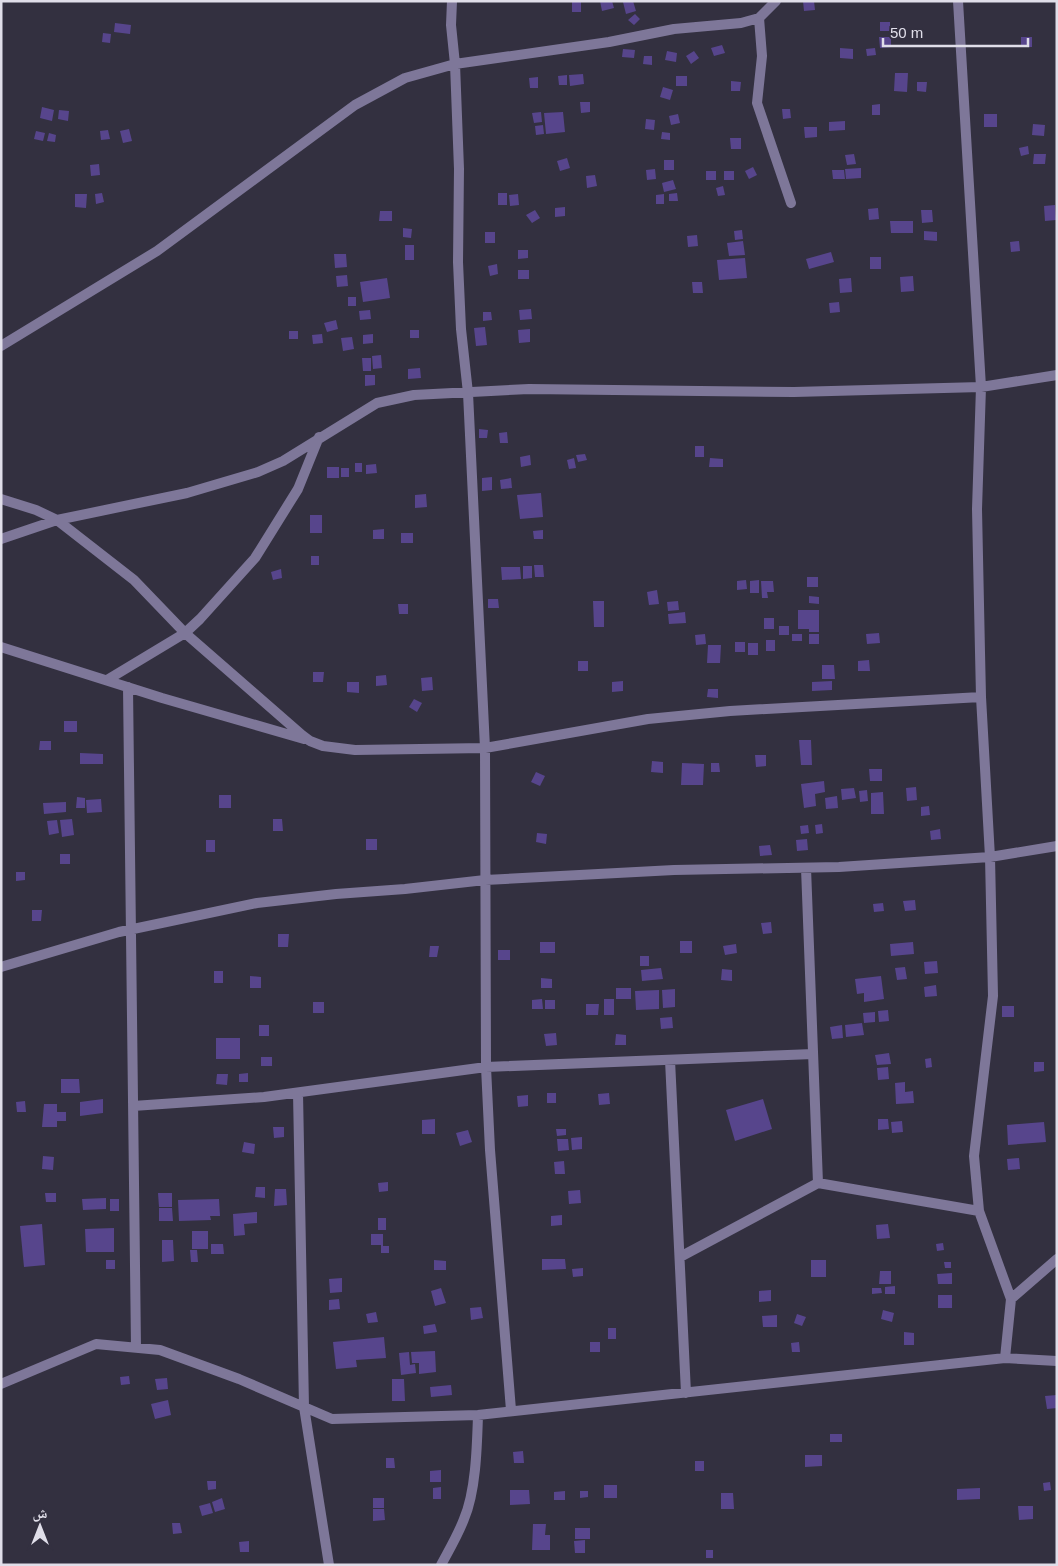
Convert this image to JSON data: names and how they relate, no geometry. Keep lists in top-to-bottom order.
{
  "scale_bar": "50 m",
  "north": "top"
}
